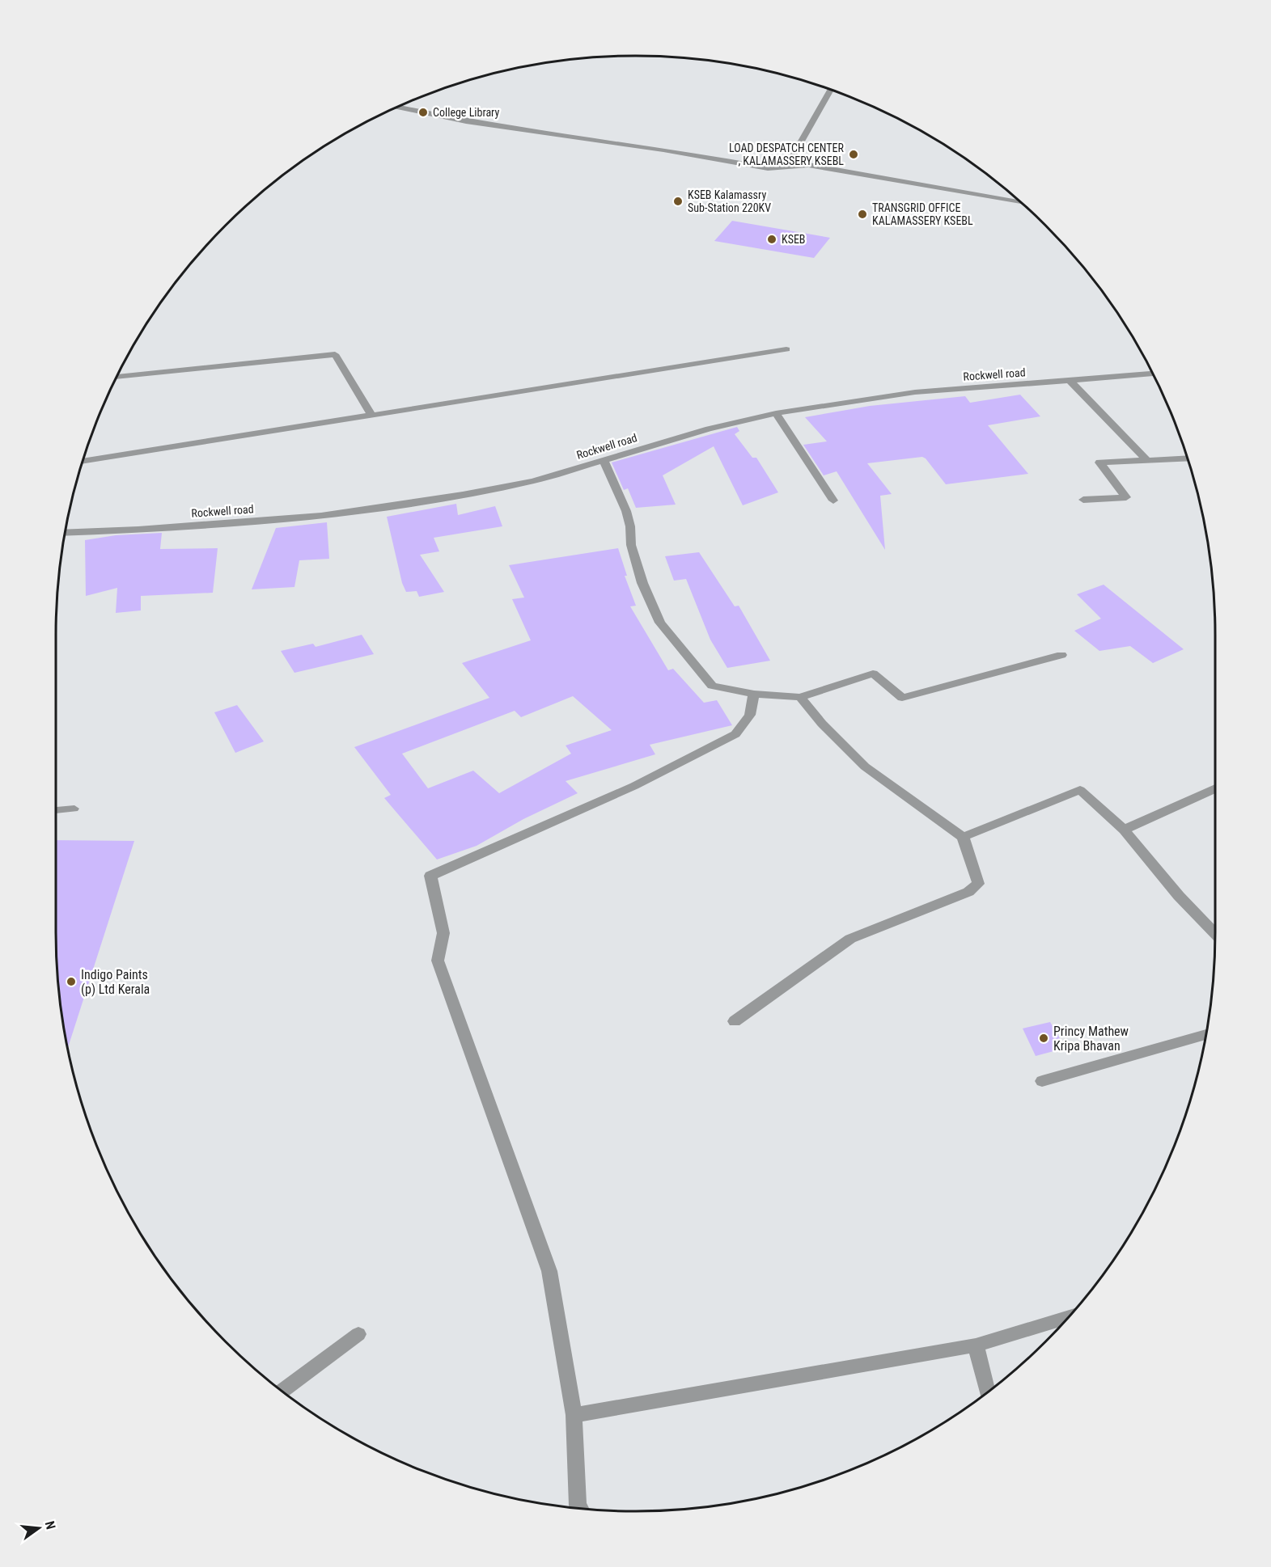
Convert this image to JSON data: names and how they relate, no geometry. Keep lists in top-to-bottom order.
{
  "streets": {
    "street": ["Rockwell road"]
  },
  "places": [
    "College Library",
    "LOAD DESPATCH CENTER , KALAMASSERY KSEBL",
    "KSEB Kalamassry Sub-Station 220KV",
    "TRANSGRID OFFICE KALAMASSERY KSEBL",
    "KSEB",
    "Indigo Paints (p) Ltd Kerala",
    "Princy Mathew Kripa Bhavan"
  ],
  "north": "right"
}
